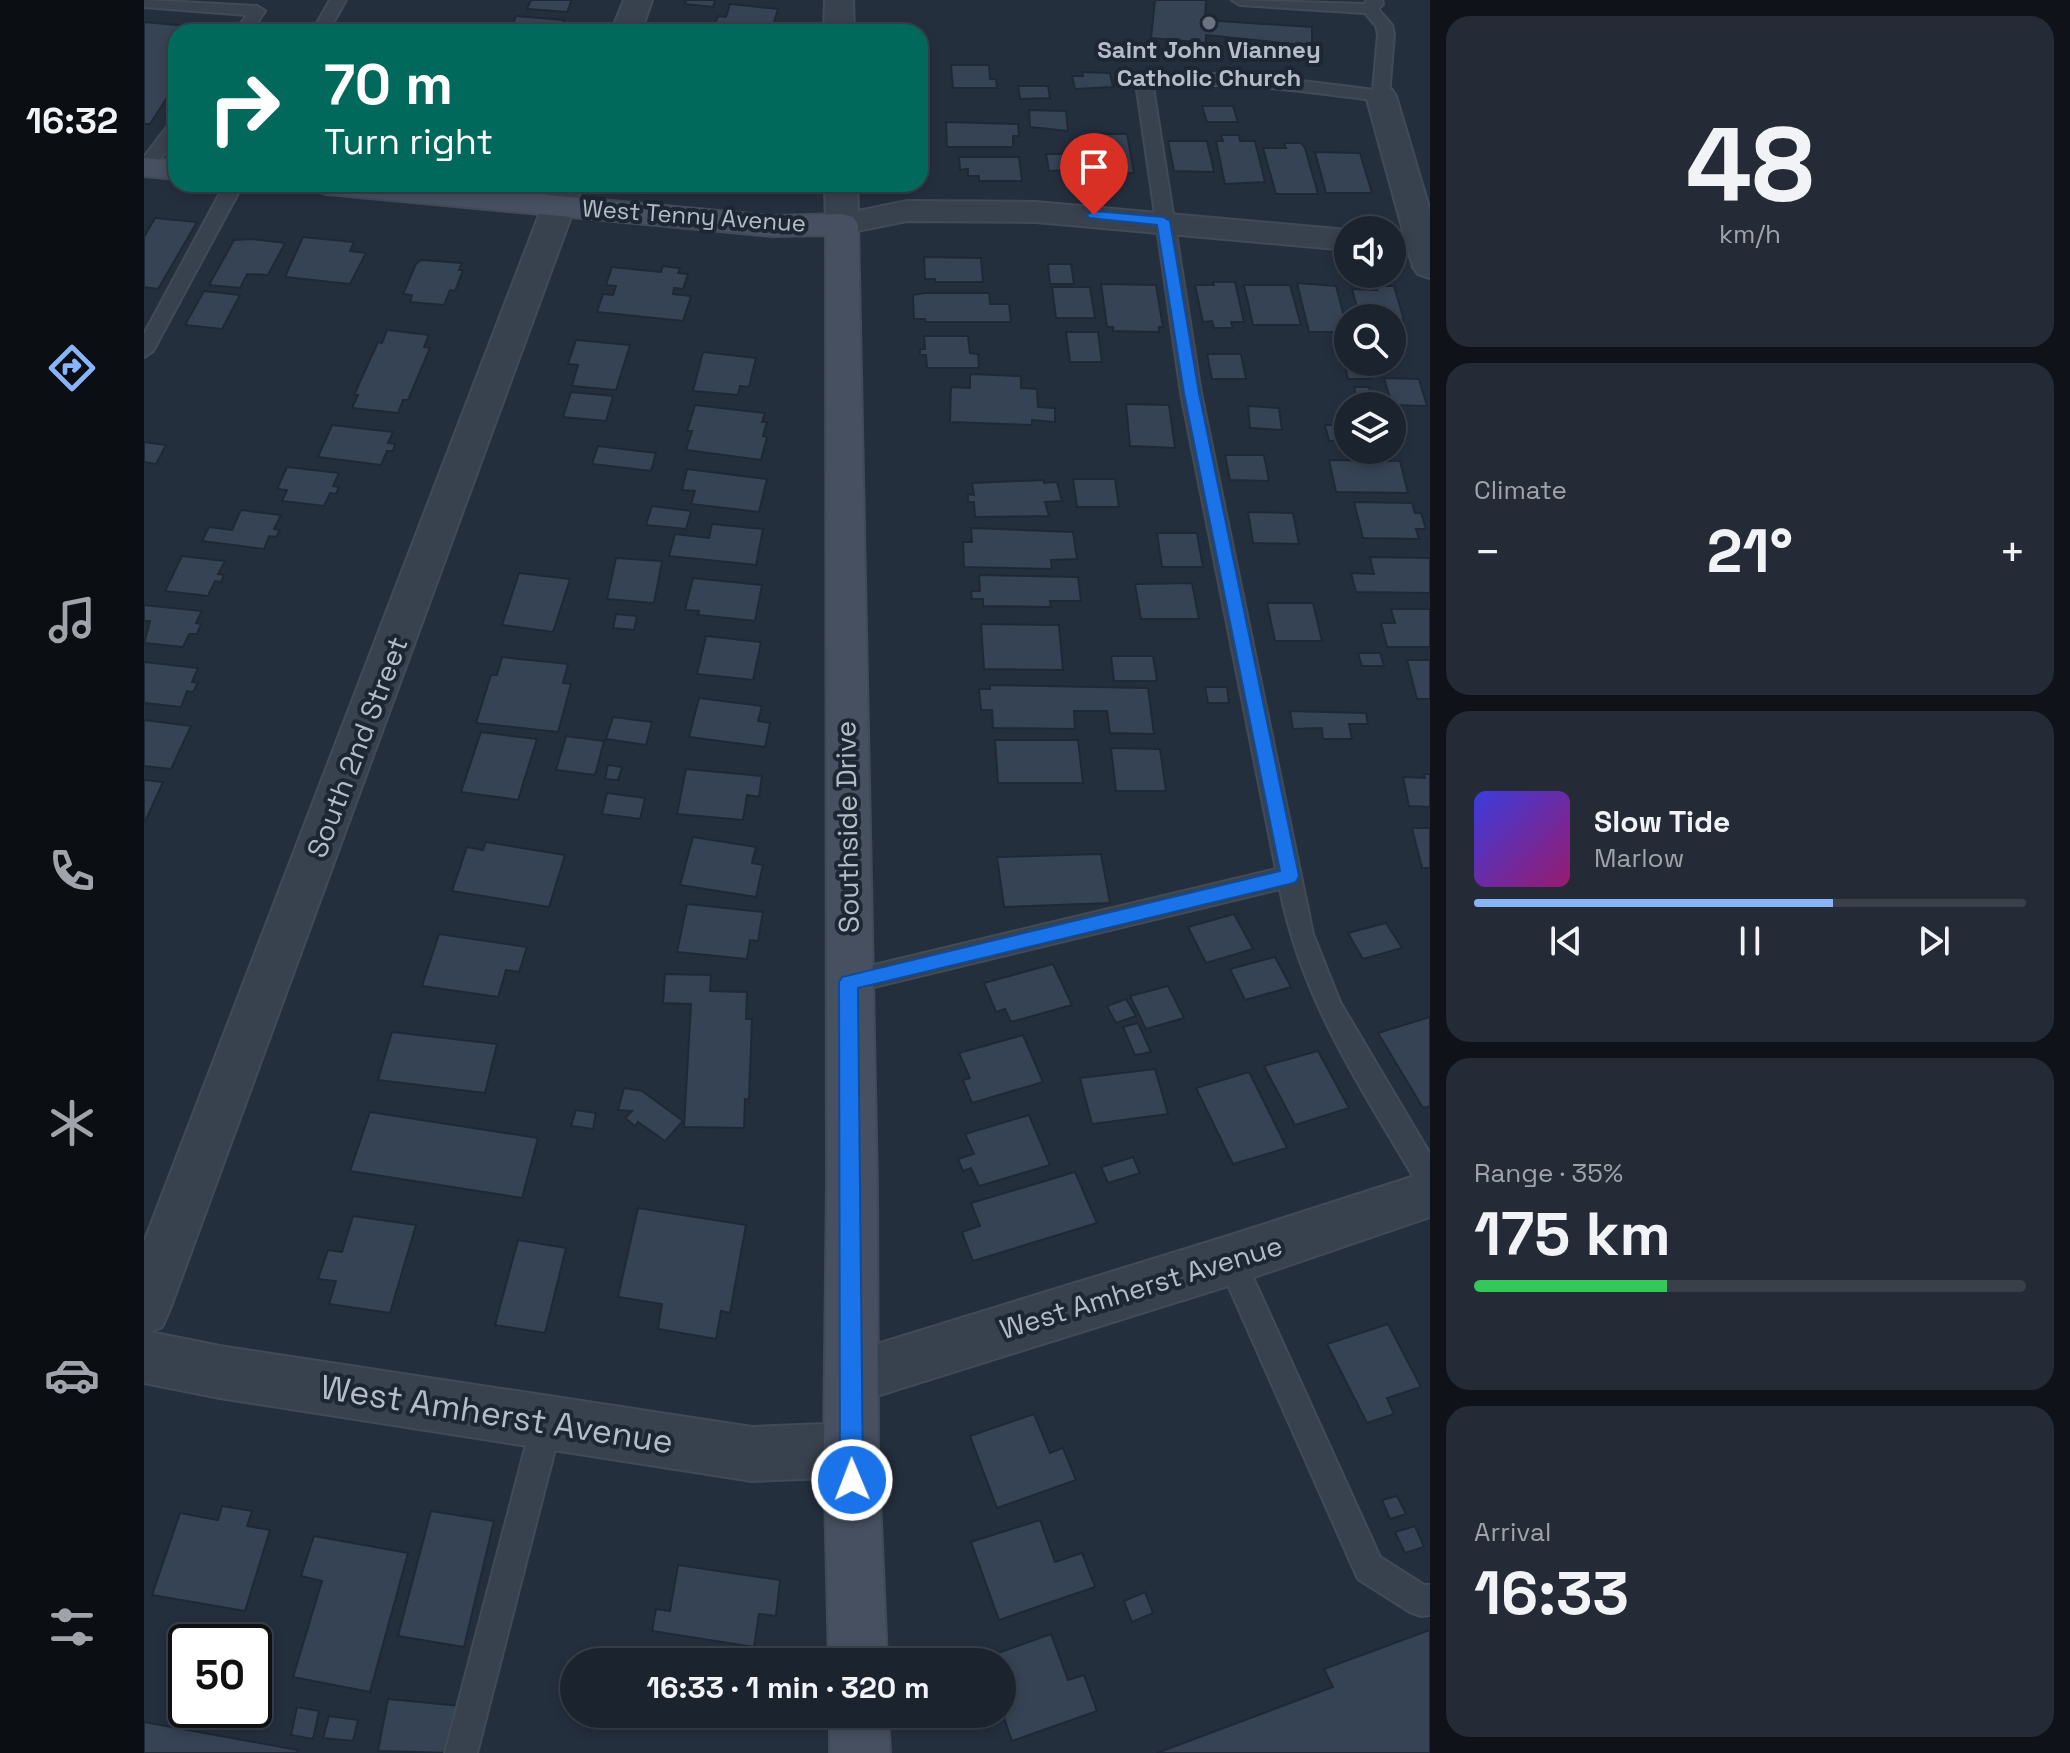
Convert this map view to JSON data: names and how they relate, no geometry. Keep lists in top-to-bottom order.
{
  "streets": {
    "main road": ["West Tenny Avenue", "Southside Drive"],
    "street": ["South 2nd Street", "West Amherst Avenue"]
  },
  "crossings": [
    ["West Tenny Avenue", "South 2nd Street"],
    ["West Tenny Avenue", "Southside Drive"],
    ["Southside Drive", "West Amherst Avenue"]
  ],
  "places": ["Saint John Vianney Catholic Church"],
  "page": {
    "tabs": "16:32",
    "tile": [
      ["48", "km/h"],
      "Climate",
      ["Range · 35%", "175 km"],
      ["Arrival", "16:33"]
    ],
    "turn": ["70 m", "Turn right"],
    "heat": ["−", "21°", "+"],
    "song": ["Slow Tide", "Marlow"],
    "limit": "50",
    "trip": "16:33 · 1 min · 320 m"
  }
}
